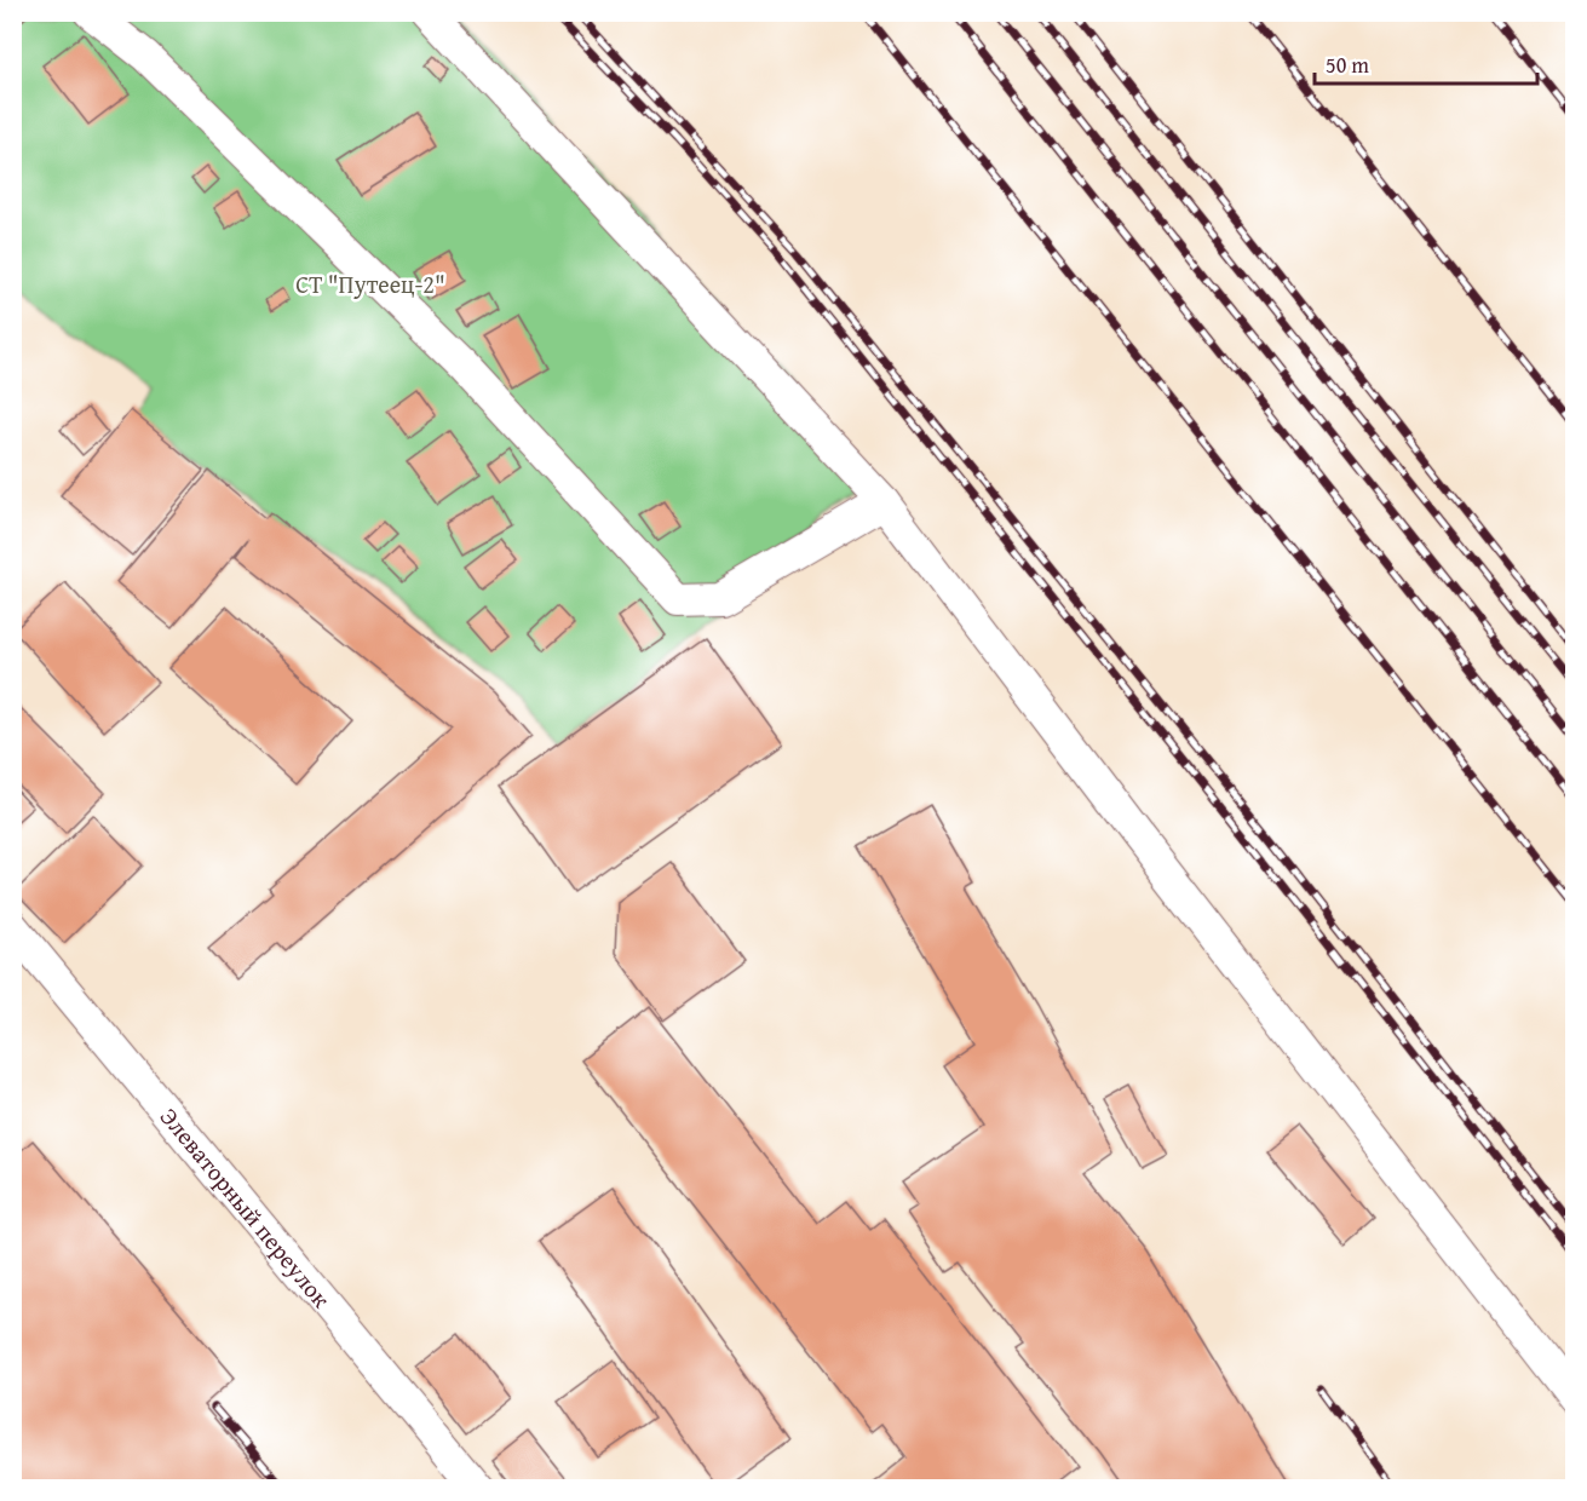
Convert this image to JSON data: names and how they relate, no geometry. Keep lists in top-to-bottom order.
{
  "streets": {
    "street": ["Элеваторный переулок"]
  },
  "parks": ["СТ \"Путеец-2\""],
  "scale_bar": "50 m"
}
